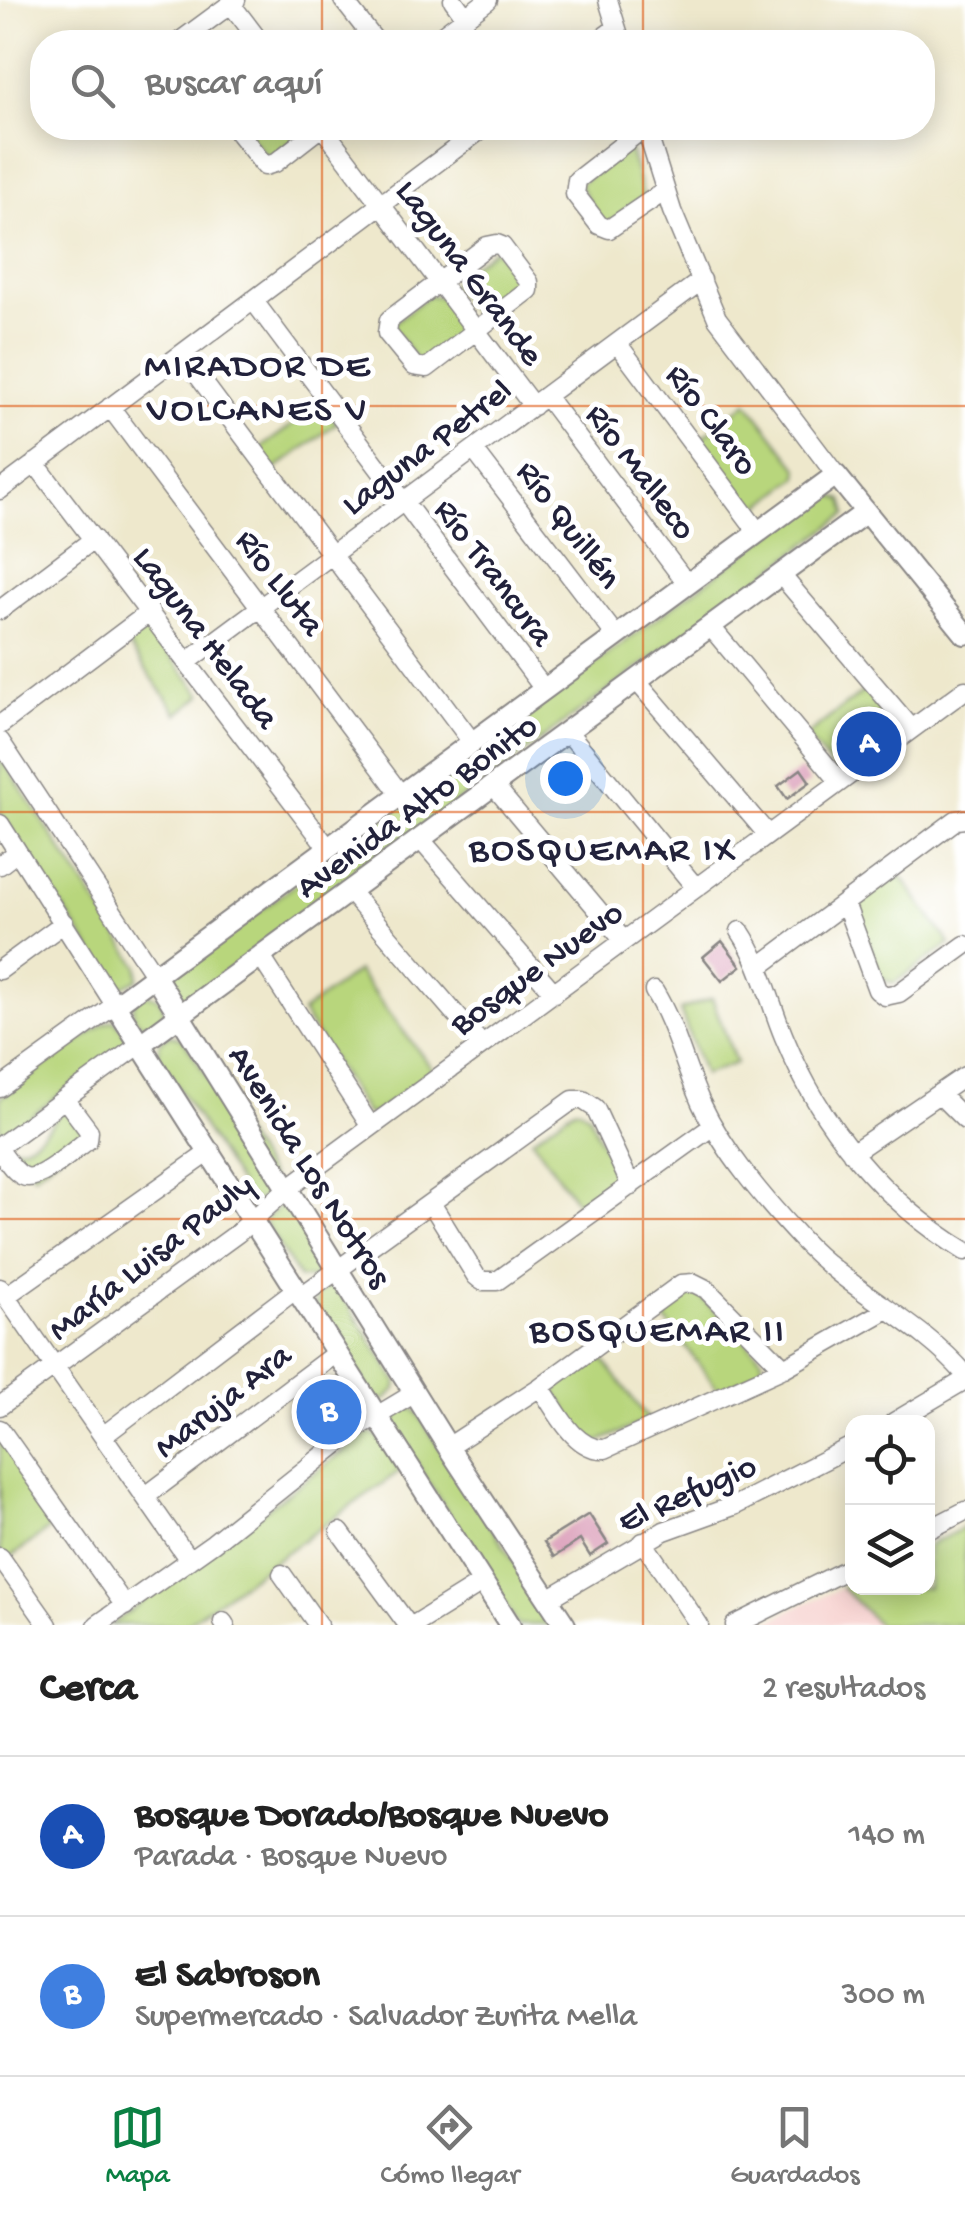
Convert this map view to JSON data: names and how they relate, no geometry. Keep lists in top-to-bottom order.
{
  "streets": {
    "street": [
      "Laguna Grande",
      "Río Claro",
      "Laguna Petrel",
      "Río Malleco",
      "Río Quillén",
      "Río Trancura",
      "Río Lluta",
      "Laguna Helada",
      "Avenida Alto Bonito",
      "Bosque Nuevo",
      "Avenida Los Notros",
      "María Luisa Pauly",
      "Maruja Ara",
      "El Refugio"
    ]
  },
  "crossings": [
    ["Laguna Grande", "Laguna Petrel"],
    ["Laguna Grande", "Río Malleco"],
    ["Río Claro", "Laguna Petrel"],
    ["Río Claro", "Avenida Alto Bonito"],
    ["Laguna Petrel", "Río Malleco"],
    ["Laguna Petrel", "Río Quillén"],
    ["Laguna Petrel", "Río Trancura"],
    ["Laguna Petrel", "Río Lluta"],
    ["Laguna Petrel", "Laguna Helada"],
    ["Río Malleco", "Avenida Alto Bonito"],
    ["Río Quillén", "Avenida Alto Bonito"],
    ["Río Trancura", "Avenida Alto Bonito"],
    ["Río Lluta", "Avenida Alto Bonito"],
    ["Laguna Helada", "Avenida Alto Bonito"],
    ["Avenida Alto Bonito", "Avenida Los Notros"],
    ["Bosque Nuevo", "Avenida Los Notros"],
    ["Bosque Nuevo", "María Luisa Pauly"],
    ["Avenida Los Notros", "María Luisa Pauly"],
    ["Avenida Los Notros", "El Refugio"]
  ],
  "districts": ["MIRADOR DE VOLCANES V", "BOSQUEMAR IX", "BOSQUEMAR II"],
  "page": {
    "search": "Buscar aquí",
    "pins": ["A", "B"],
    "heading": ["Cerca", "2 resultados"],
    "list": [
      {
        "mark": "A",
        "name": "Bosque Dorado/Bosque Nuevo",
        "note": "Parada · Bosque Nuevo",
        "value": "140 m"
      },
      {
        "mark": "B",
        "name": "El Sabroson",
        "note": "Supermercado · Salvador Zurita Mella",
        "value": "300 m"
      }
    ],
    "nav": ["Mapa", "Cómo llegar", "Guardados"]
  }
}
